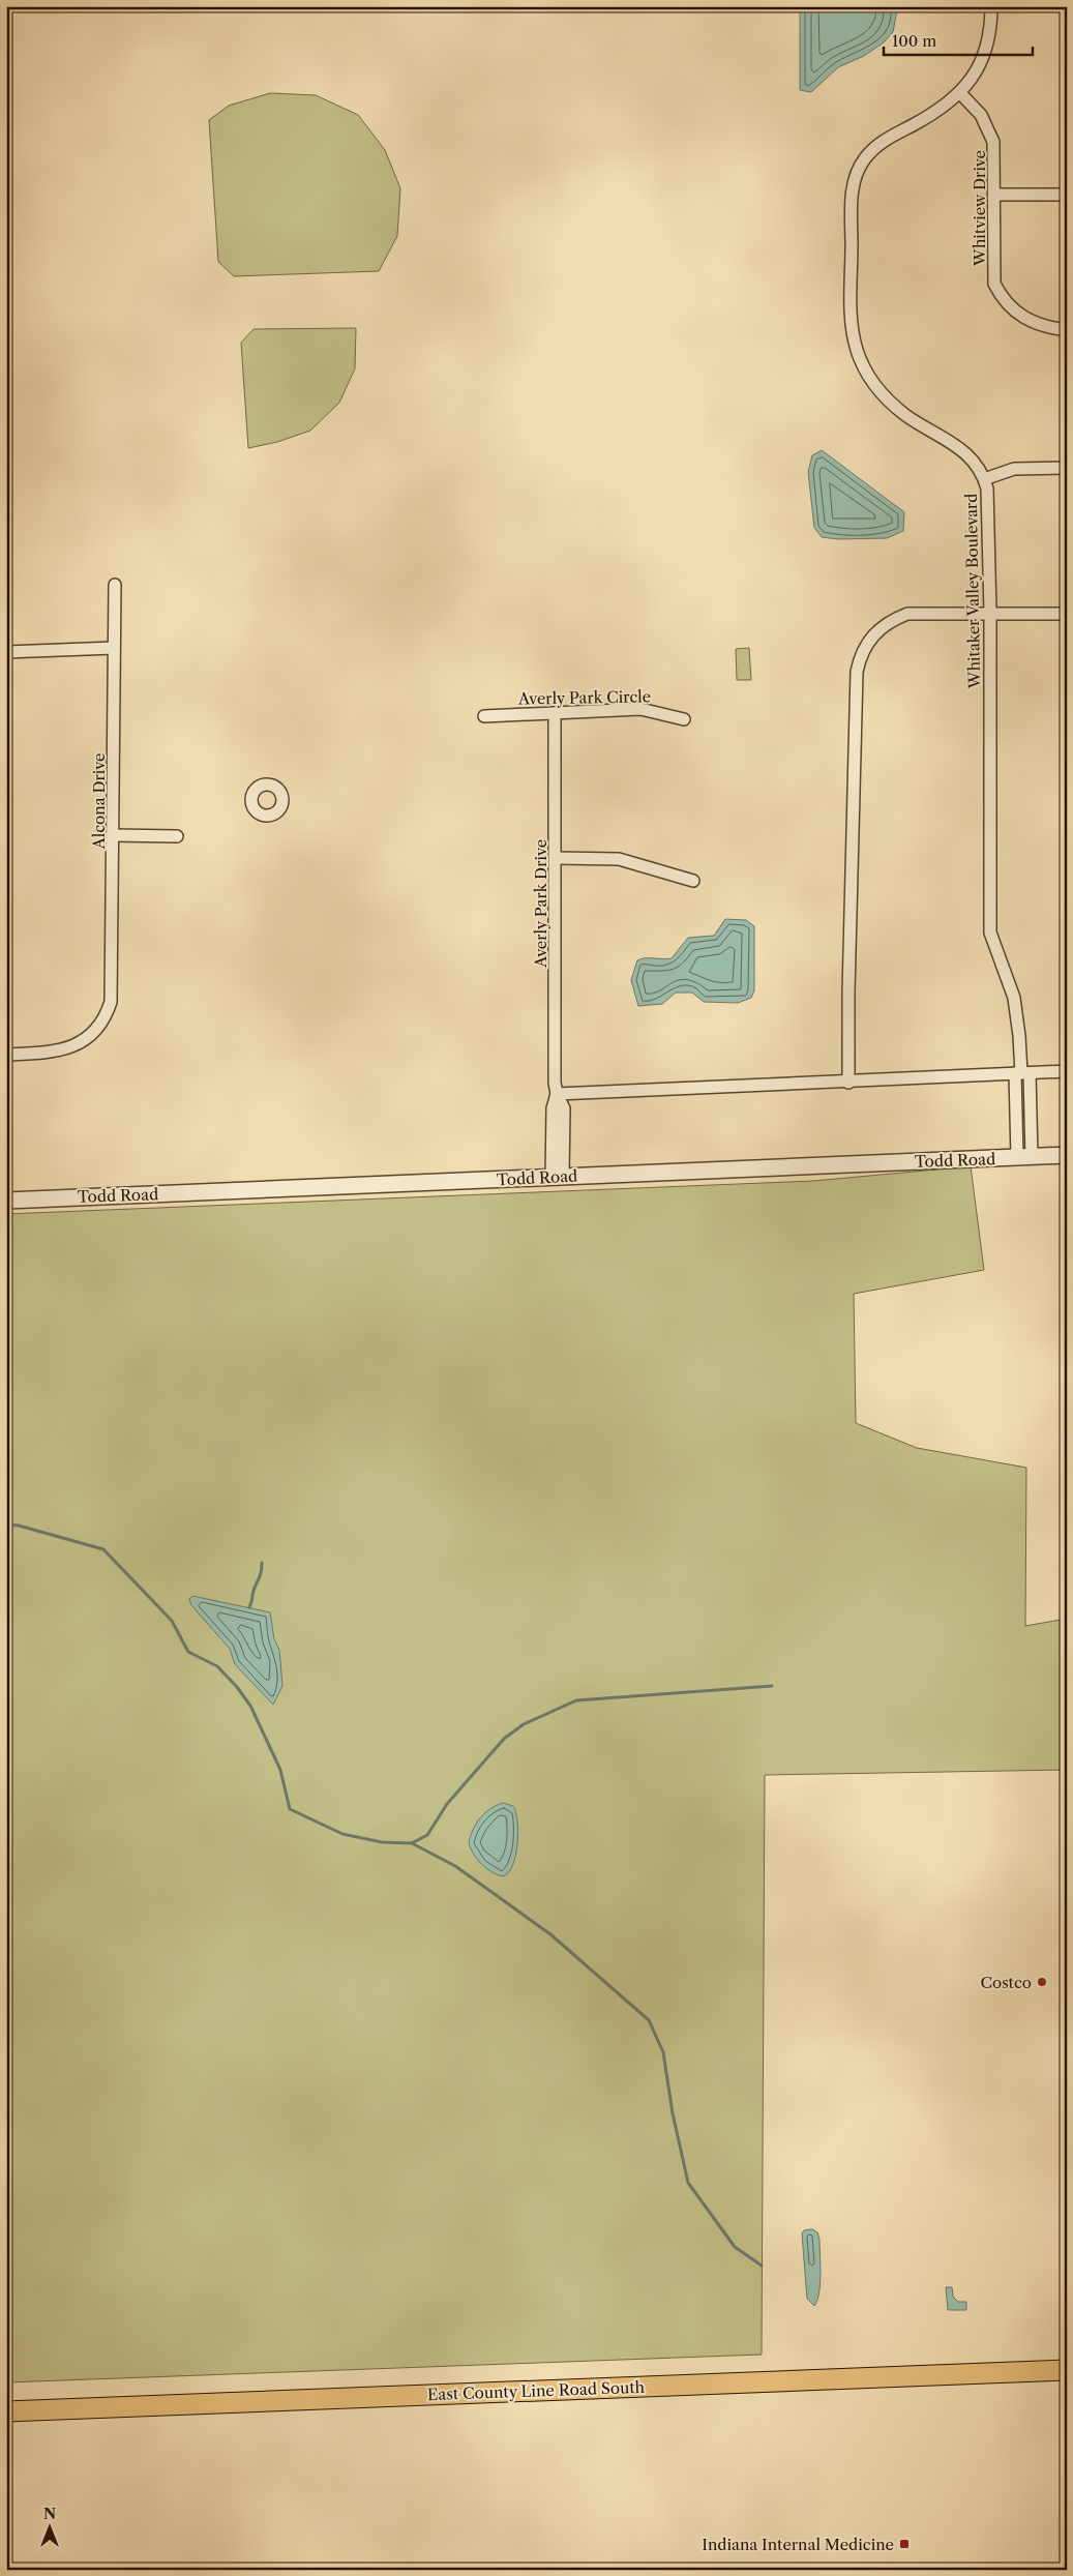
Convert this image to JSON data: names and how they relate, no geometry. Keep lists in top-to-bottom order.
{
  "streets": {
    "main road": ["East County Line Road South"],
    "street": [
      "Whitview Drive",
      "Whitaker Valley Boulevard",
      "Averly Park Circle",
      "Alcona Drive",
      "Averly Park Drive",
      "Todd Road"
    ]
  },
  "crossings": [
    ["Whitview Drive", "Whitaker Valley Boulevard"],
    ["Whitaker Valley Boulevard", "Todd Road"],
    ["Averly Park Circle", "Averly Park Drive"],
    ["Averly Park Drive", "Todd Road"]
  ],
  "places": {
    "other": ["Costco"],
    "transit": ["Indiana Internal Medicine"]
  },
  "scale_bar": "100 m",
  "north": "top"
}
